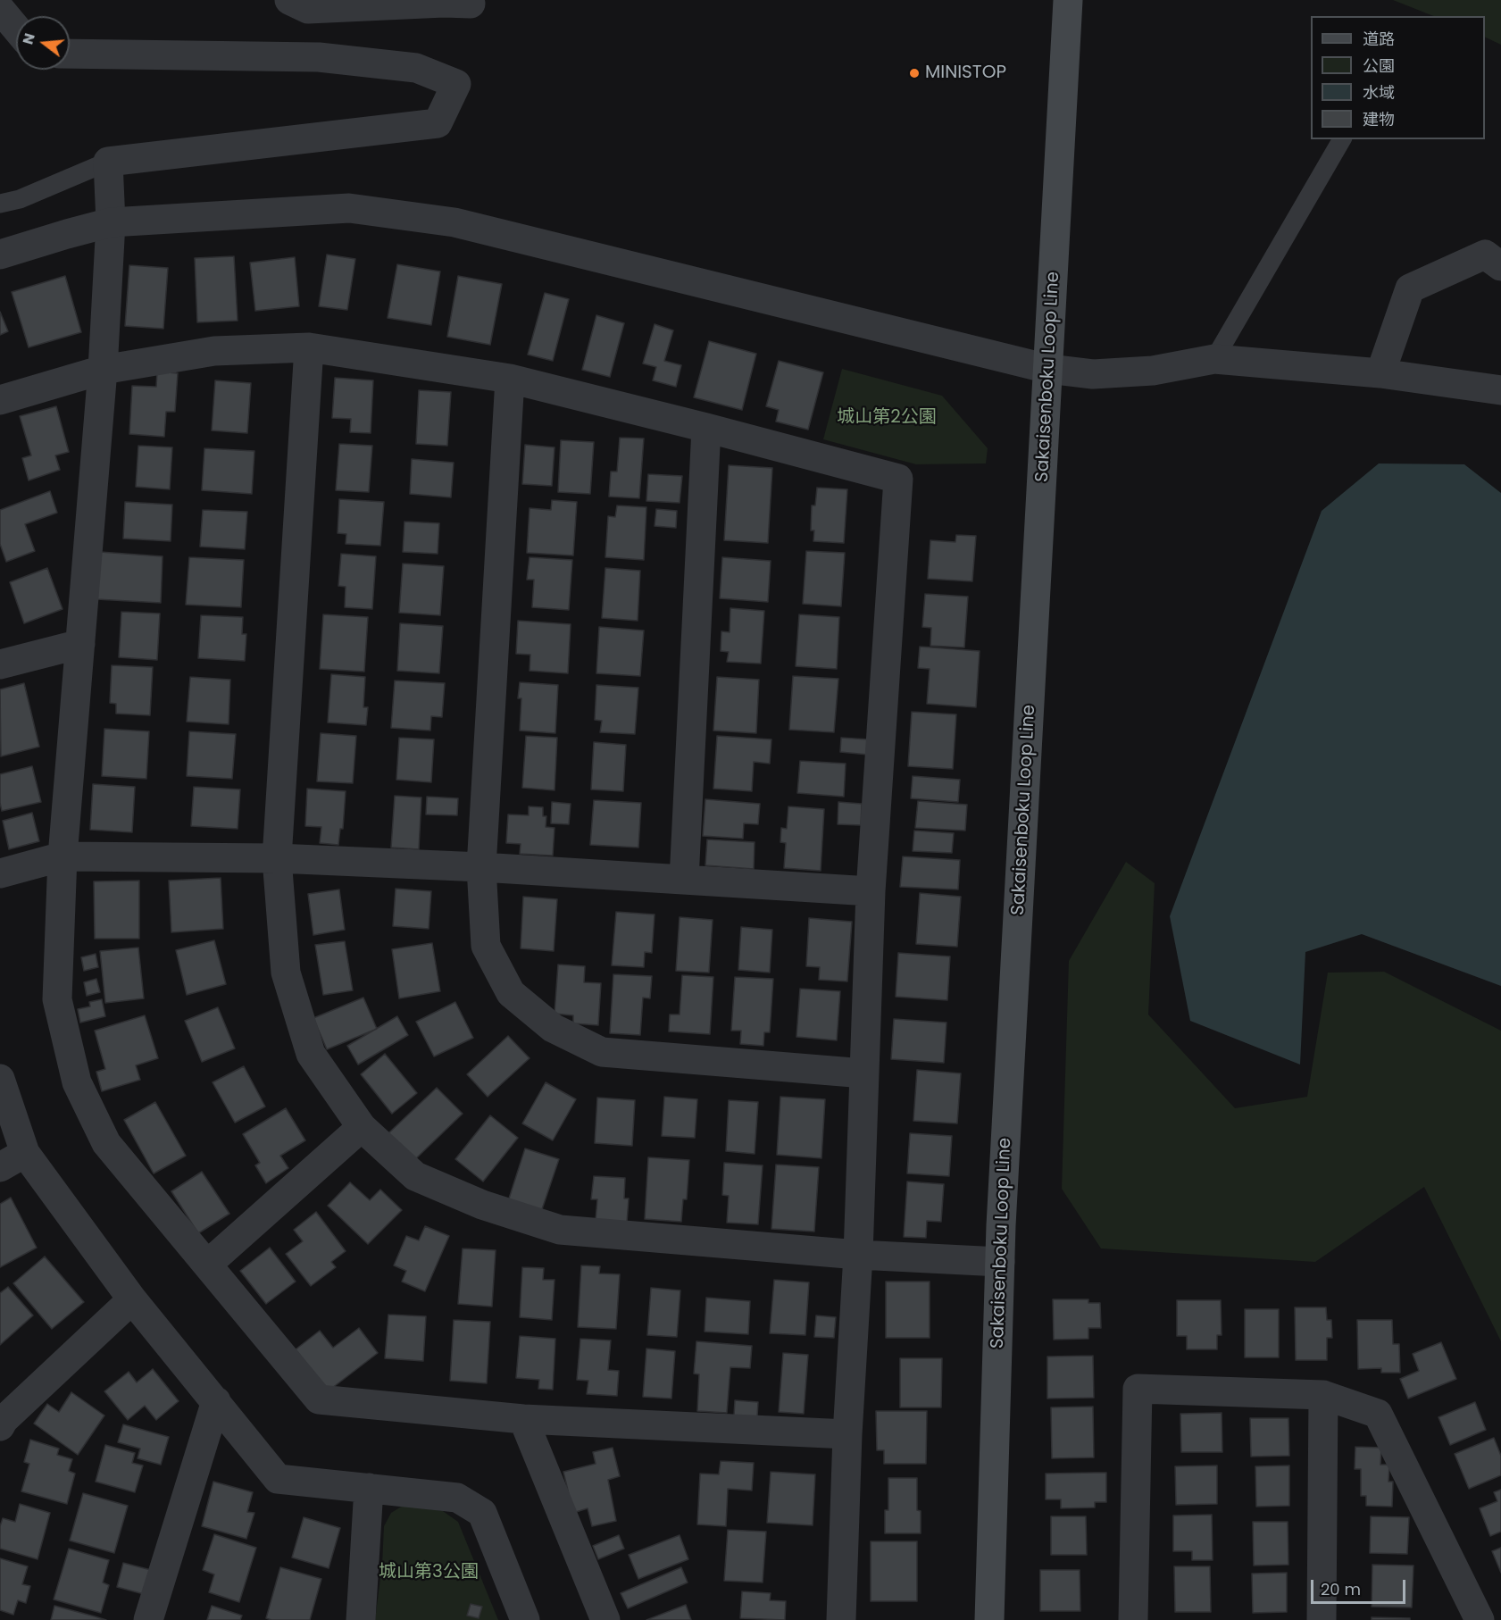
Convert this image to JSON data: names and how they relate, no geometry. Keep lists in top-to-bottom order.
{
  "streets": {
    "main road": ["Sakaisenboku Loop Line"]
  },
  "parks": ["城山第2公園", "城山第3公園"],
  "places": ["MINISTOP"],
  "legend": [
    "道路",
    "公園",
    "水域",
    "建物"
  ],
  "scale_bar": "20 m",
  "north": "left"
}
